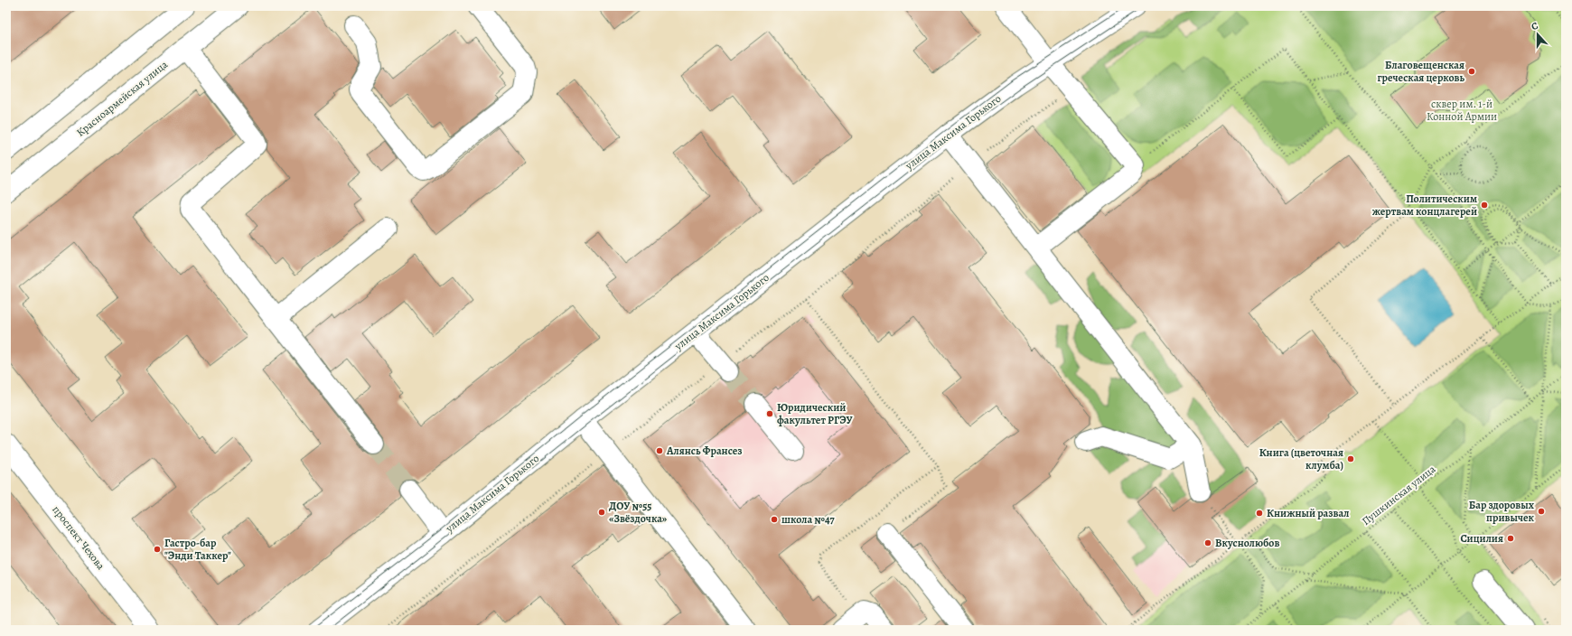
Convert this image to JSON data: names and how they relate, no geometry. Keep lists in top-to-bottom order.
{
  "streets": {
    "main road": ["Красноармейская улица", "улица Максима Горького", "проспект Чехова"],
    "path": ["Пушкинская улица"]
  },
  "parks": ["сквер им. 1-й Конной Армии"],
  "places": [
    "Благовещенская греческая церковь",
    "Политическим жертвам концлагерей",
    "Юридический факультет РГЭУ",
    "Алянсь Франсез",
    "Книга (цветочная клумба)",
    "Бар здоровых привычек",
    "ДОУ №55 «Звёздочка»",
    "Книжный развал",
    "школа №47",
    "Сицилия",
    "Вкуснолюбов",
    "Гастро-бар \"Энди Таккер\""
  ],
  "north": "top"
}
